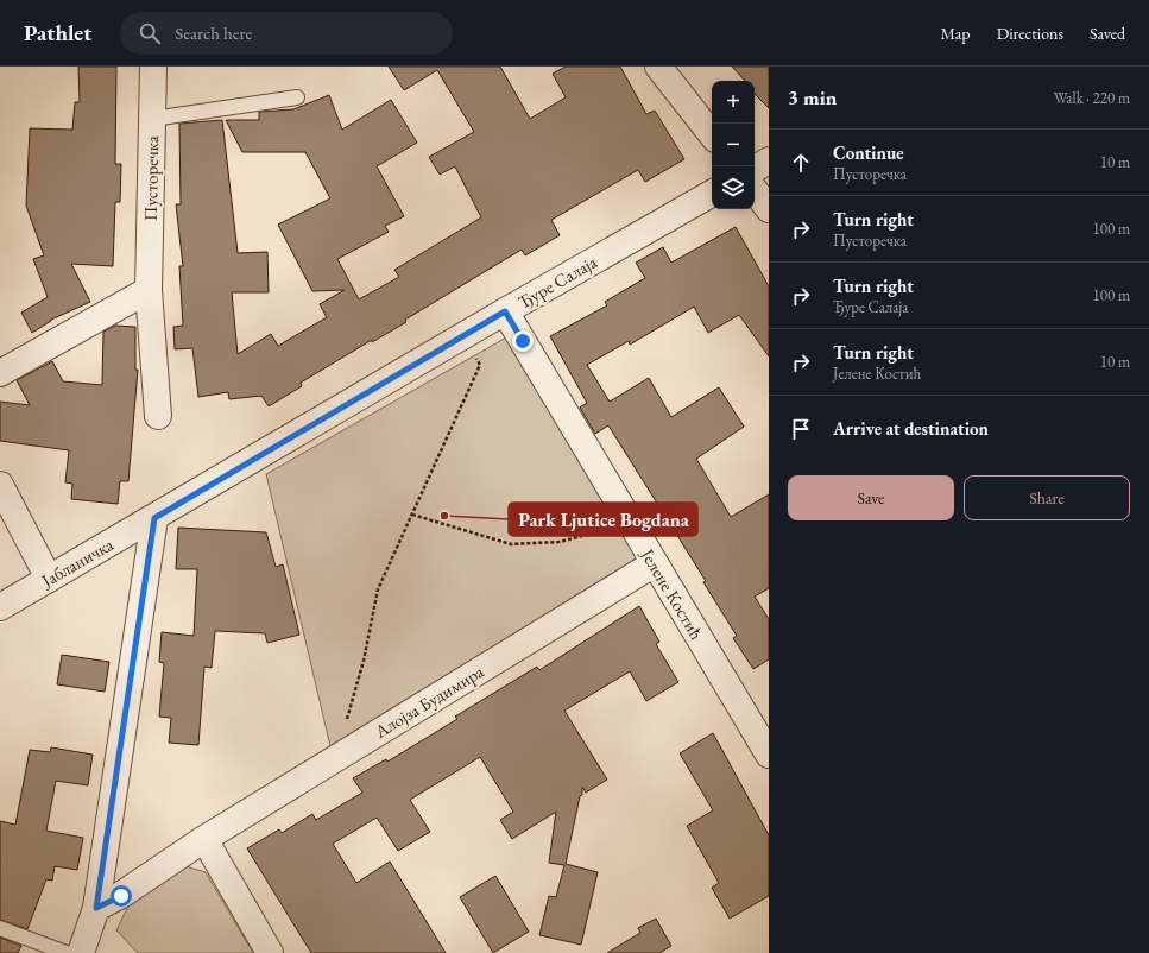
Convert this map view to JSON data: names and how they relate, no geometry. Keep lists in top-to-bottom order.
{
  "streets": {
    "street": [
      "Пусторечка",
      "Ђуре Салаја",
      "Јабланичка",
      "Јелене Костић",
      "Алојза Будимира"
    ]
  },
  "crossings": [
    ["Ђуре Салаја", "Јабланичка"],
    ["Ђуре Салаја", "Јелене Костић"],
    ["Јелене Костић", "Алојза Будимира"]
  ],
  "places": ["Park Ljutice Bogdana"],
  "page": {
    "header": "Pathlet",
    "search": "Search here",
    "nav": ["Map", "Directions", "Saved"],
    "heading": ["3 min", "Walk · 220 m"],
    "map_buttons": ["+", "−"],
    "list": [
      ["Continue", "Пусторечка", "10 m"],
      ["Turn right", "Пусторечка", "100 m"],
      ["Turn right", "Ђуре Салаја", "100 m"],
      ["Turn right", "Јелене Костић", "10 m"],
      "Arrive at destination"
    ],
    "buttons": ["Save", "Share"]
  }
}
